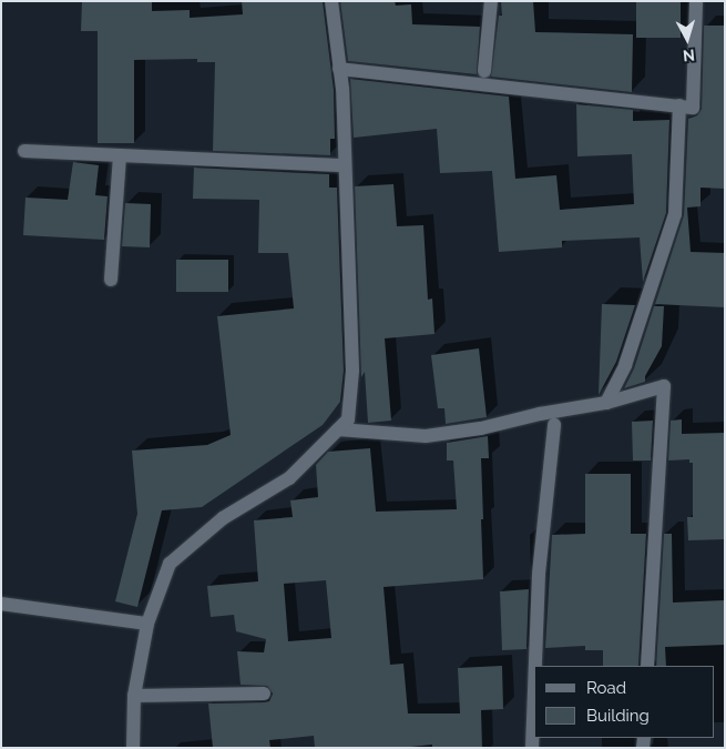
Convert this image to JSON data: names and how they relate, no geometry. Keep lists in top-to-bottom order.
{
  "legend": ["Road", "Building"],
  "north": "bottom"
}
